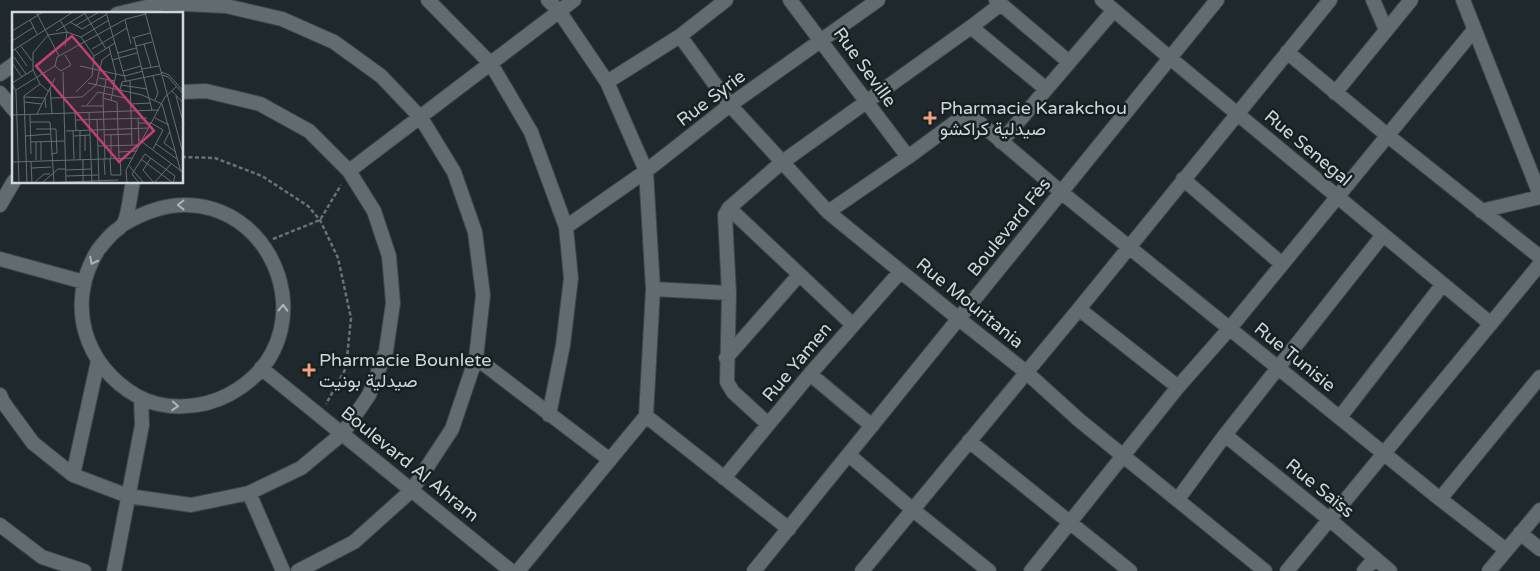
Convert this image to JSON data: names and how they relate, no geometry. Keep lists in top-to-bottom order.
{
  "streets": {
    "street": [
      "Rue Seville",
      "Rue Syrie",
      "Rue Senegal",
      "Boulevard Fès",
      "Rue Mouritania",
      "Rue Tunisie",
      "Rue Yamen",
      "Boulevard Al Ahram",
      "Rue Saïss"
    ]
  },
  "crossings": [
    ["Rue Seville", "Rue Syrie"],
    ["Rue Seville", "Rue Tunisie"],
    ["Rue Syrie", "Rue Mouritania"],
    ["Rue Senegal", "Boulevard Fès"],
    ["Boulevard Fès", "Rue Mouritania"],
    ["Boulevard Fès", "Rue Tunisie"],
    ["Rue Mouritania", "Rue Yamen"]
  ],
  "places": {
    "health": ["Pharmacie Karakchou صيدلية كراكشو", "Pharmacie Bounlete صيدلية بونيت"]
  }
}
